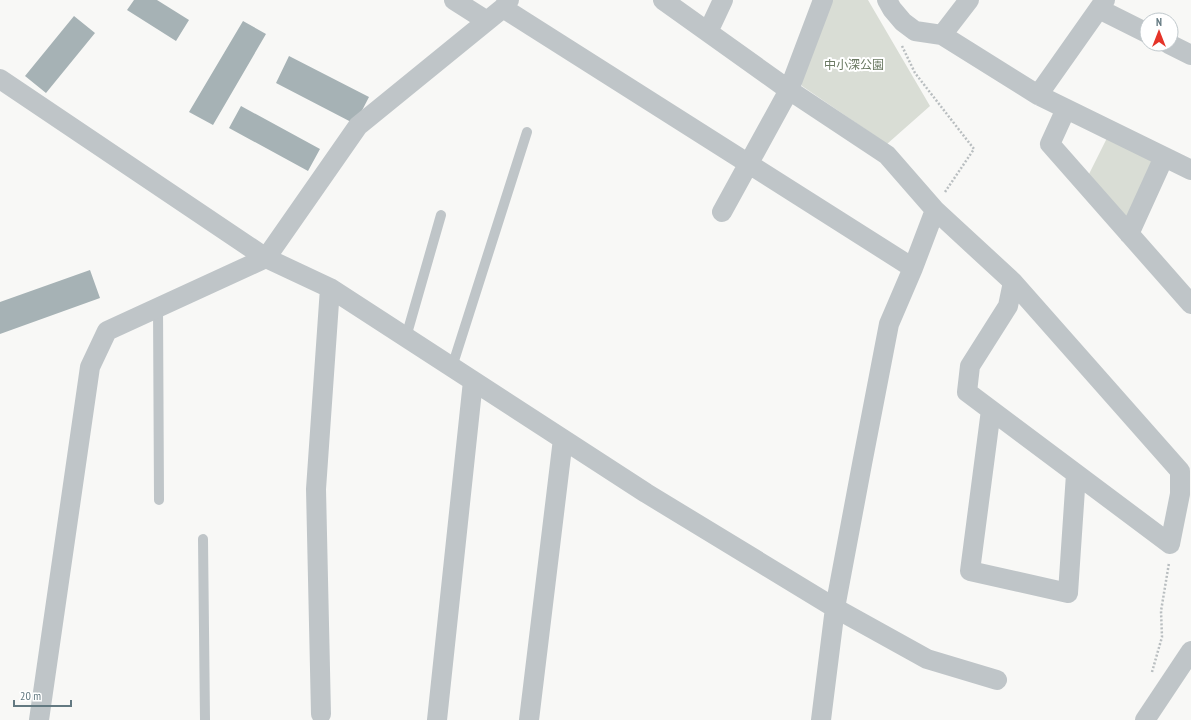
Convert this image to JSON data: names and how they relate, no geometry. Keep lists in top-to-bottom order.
{
  "parks": ["中小深公園"],
  "scale_bar": "20 m",
  "north": "top"
}
